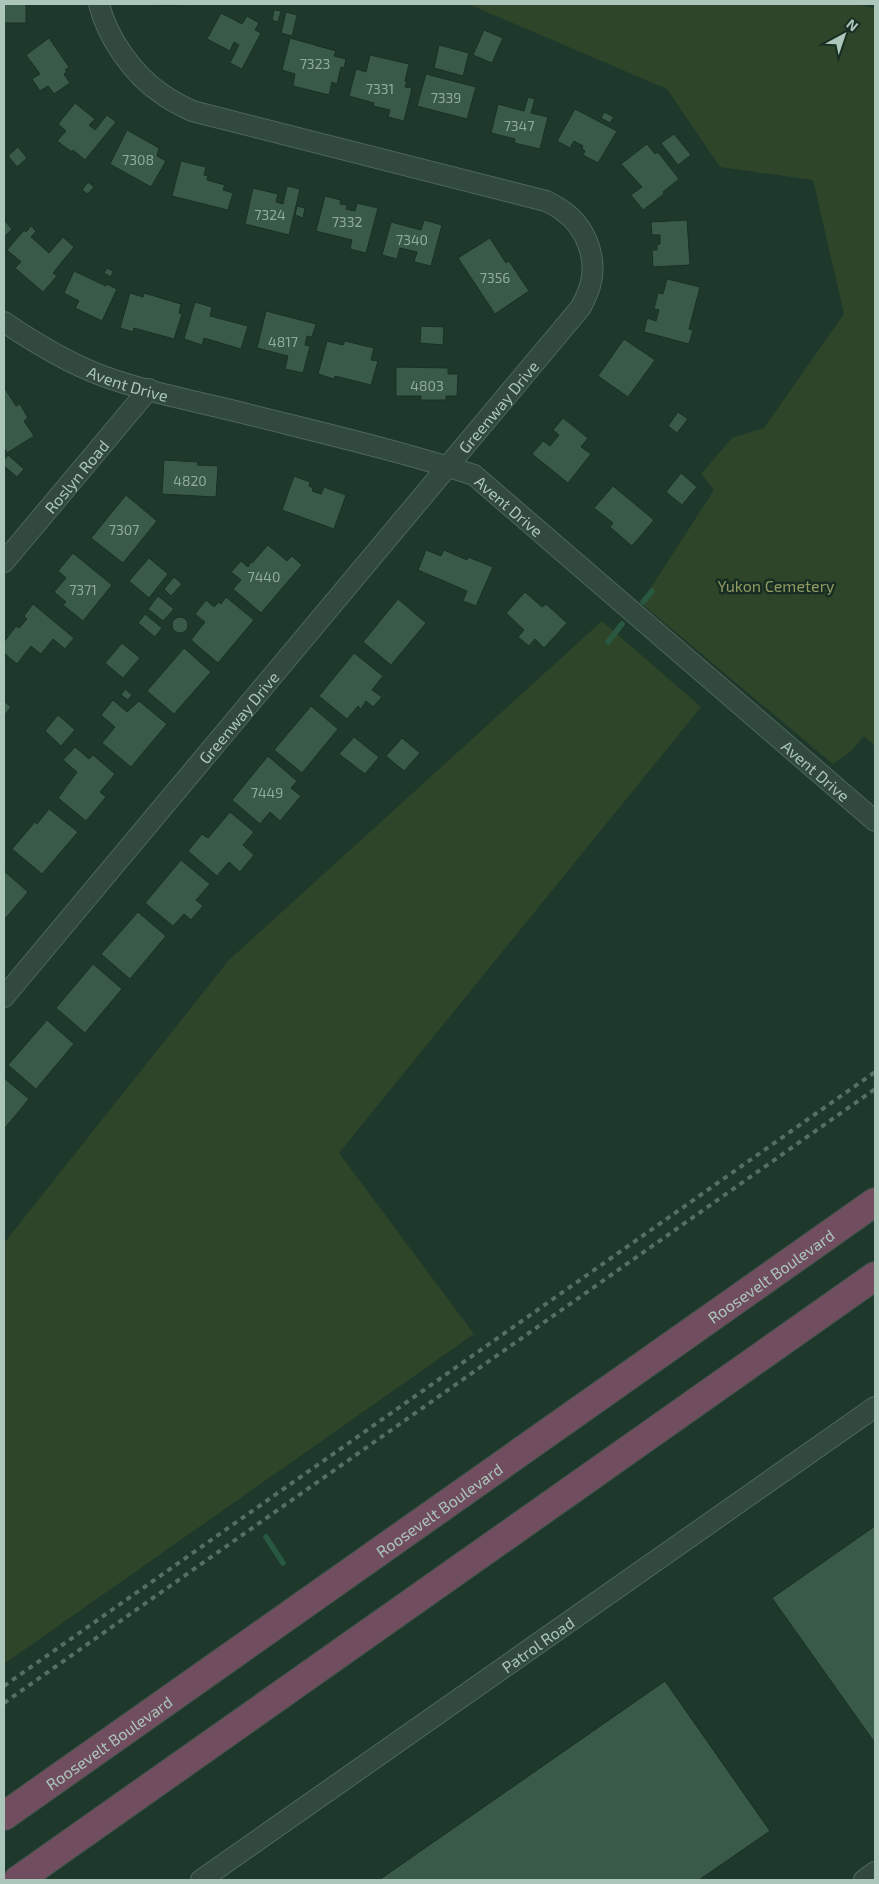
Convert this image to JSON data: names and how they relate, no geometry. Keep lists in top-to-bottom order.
{
  "streets": {
    "highway": ["Roosevelt Boulevard"],
    "street": [
      "Avent Drive",
      "Greenway Drive",
      "Roslyn Road",
      "Patrol Road"
    ]
  },
  "crossings": [
    ["Avent Drive", "Greenway Drive"],
    ["Avent Drive", "Roslyn Road"]
  ],
  "parks": ["Yukon Cemetery"],
  "house_numbers": [
    "7323",
    "7331",
    "7339",
    "7347",
    "7308",
    "7324",
    "7332",
    "7340",
    "7356",
    "4817",
    "4803",
    "4820",
    "7307",
    "7440",
    "7371",
    "7449"
  ],
  "north": "top right"
}
